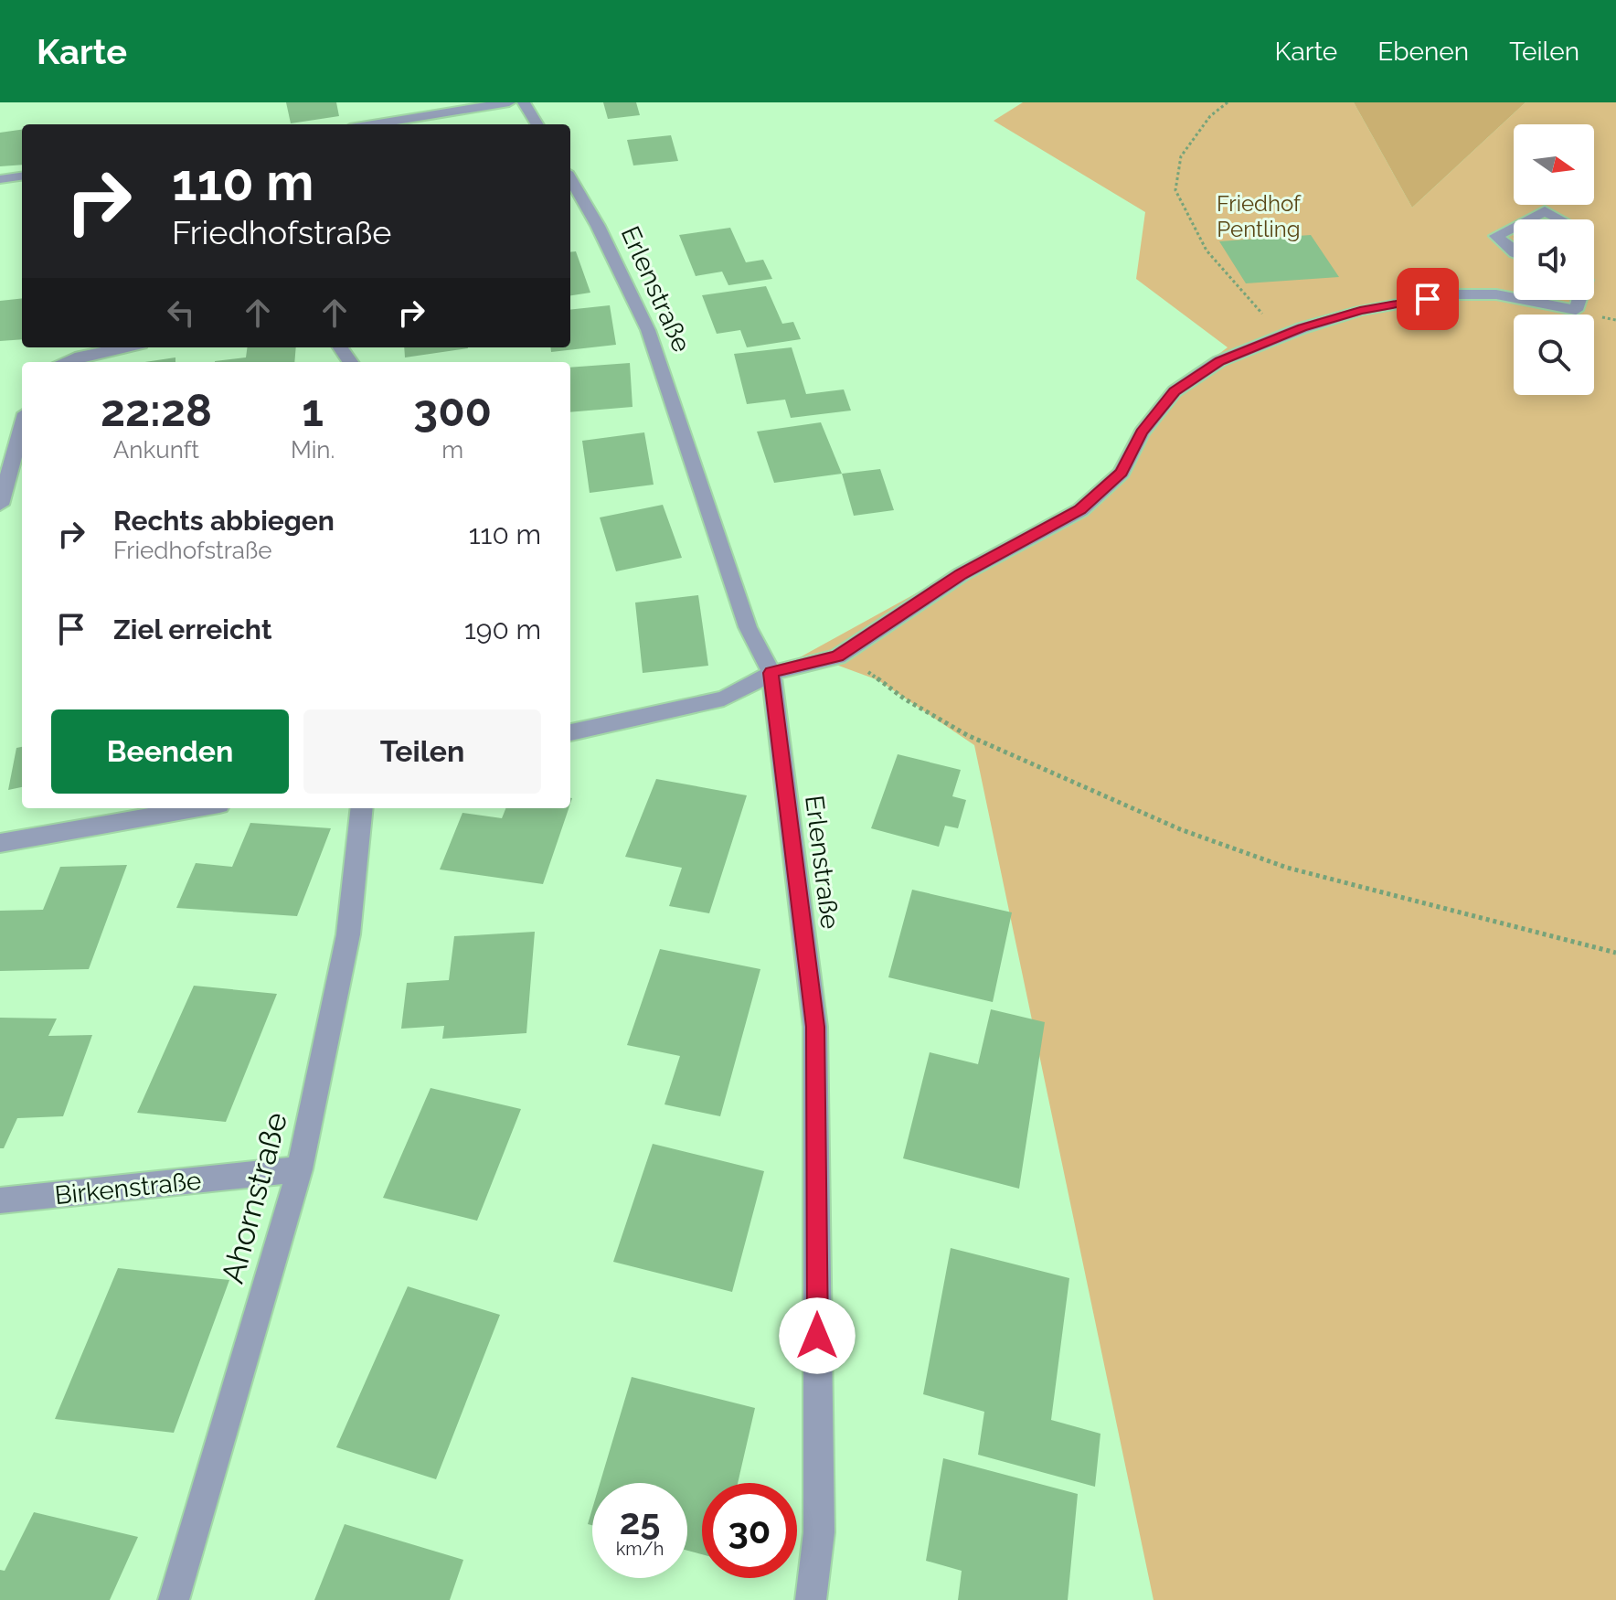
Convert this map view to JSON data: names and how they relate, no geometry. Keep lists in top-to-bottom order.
{
  "streets": {
    "street": ["Erlenstraße", "Birkenstraße", "Ahornstraße"]
  },
  "crossings": [
    ["Birkenstraße", "Ahornstraße"]
  ],
  "parks": ["Friedhof Pentling"],
  "north": "right",
  "page": {
    "header": "Karte",
    "nav": ["Karte", "Ebenen", "Teilen"],
    "turn": ["110 m", "Friedhofstraße"],
    "eta": [
      "22:28",
      "Ankunft",
      "1",
      "Min.",
      "300",
      "m"
    ],
    "list": [
      {
        "name": "Rechts abbiegen",
        "note": "Friedhofstraße",
        "value": "110 m"
      },
      {
        "name": "Ziel erreicht",
        "value": "190 m"
      }
    ],
    "buttons": ["Beenden", "Teilen"],
    "speed": "25 km/h",
    "limit": "30"
  }
}
